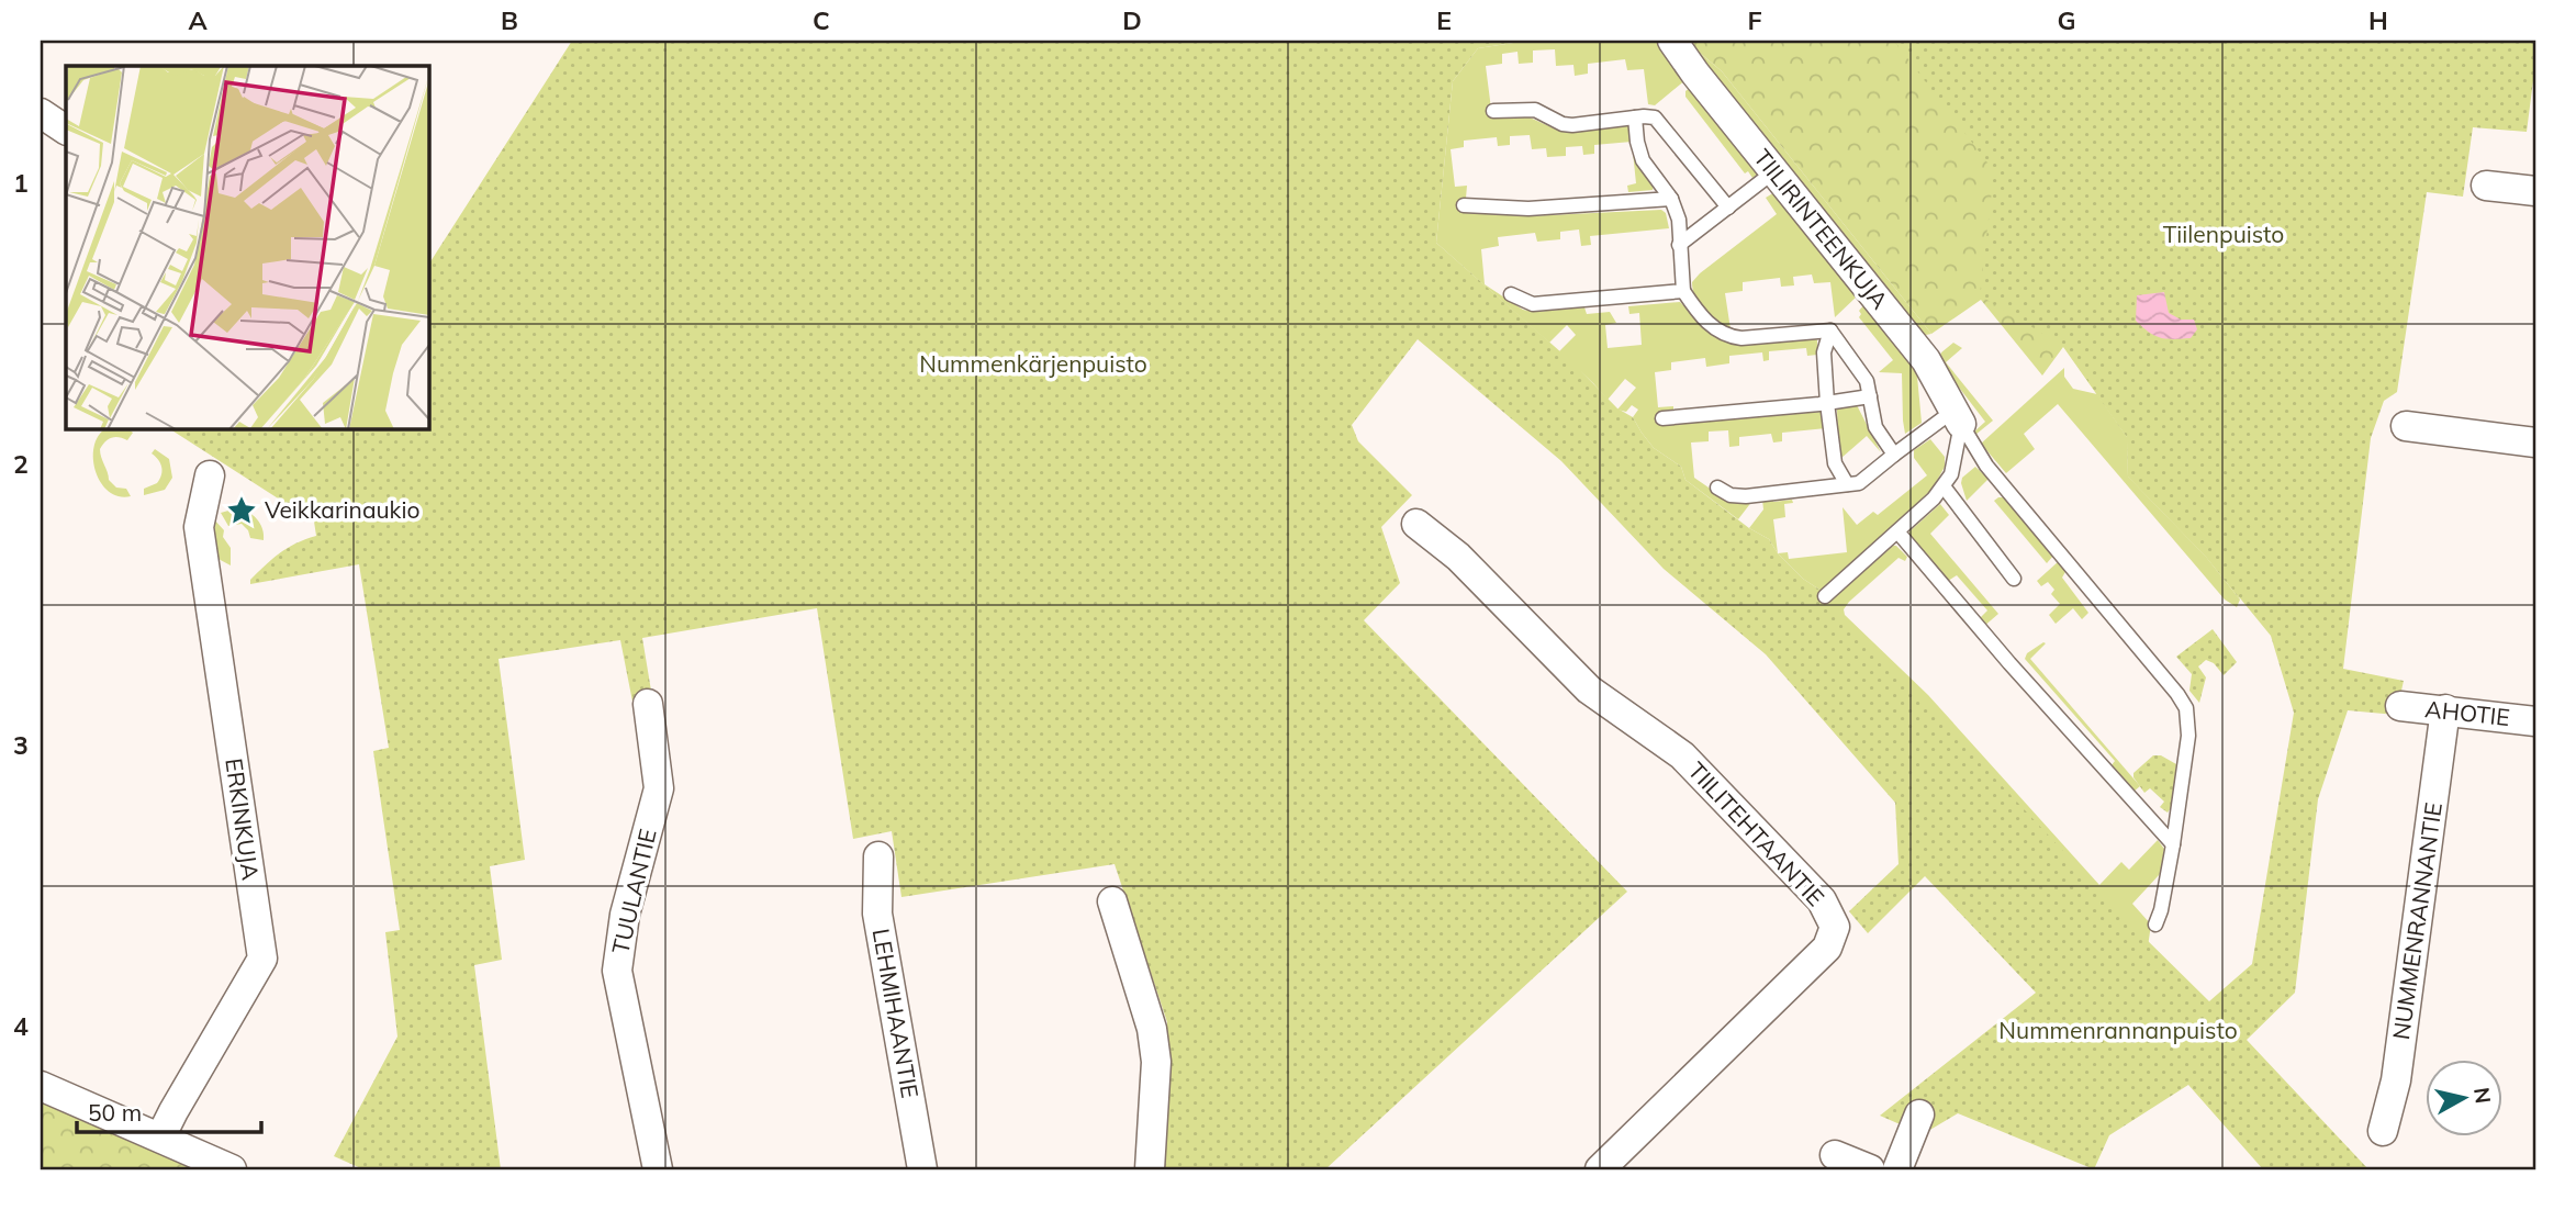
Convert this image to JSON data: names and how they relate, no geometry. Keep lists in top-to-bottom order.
{
  "streets": {
    "street": [
      "TIILIRINTEENKUJA",
      "AHOTIE",
      "ERKINKUJA",
      "TIILITEHTAANTIE",
      "TUULANTIE",
      "NUMMENRANNANTIE",
      "LEHMIHAANTIE"
    ]
  },
  "crossings": [
    ["AHOTIE", "NUMMENRANNANTIE"]
  ],
  "parks": ["Tiilenpuisto", "Nummenkärjenpuisto", "Nummenrannanpuisto"],
  "places": {
    "place": ["Veikkarinaukio"]
  },
  "scale_bar": "50 m",
  "north": "right",
  "grid": {
    "columns": [
      "A",
      "B",
      "C",
      "D",
      "E",
      "F",
      "G",
      "H"
    ],
    "rows": [
      "1",
      "2",
      "3",
      "4"
    ]
  }
}
